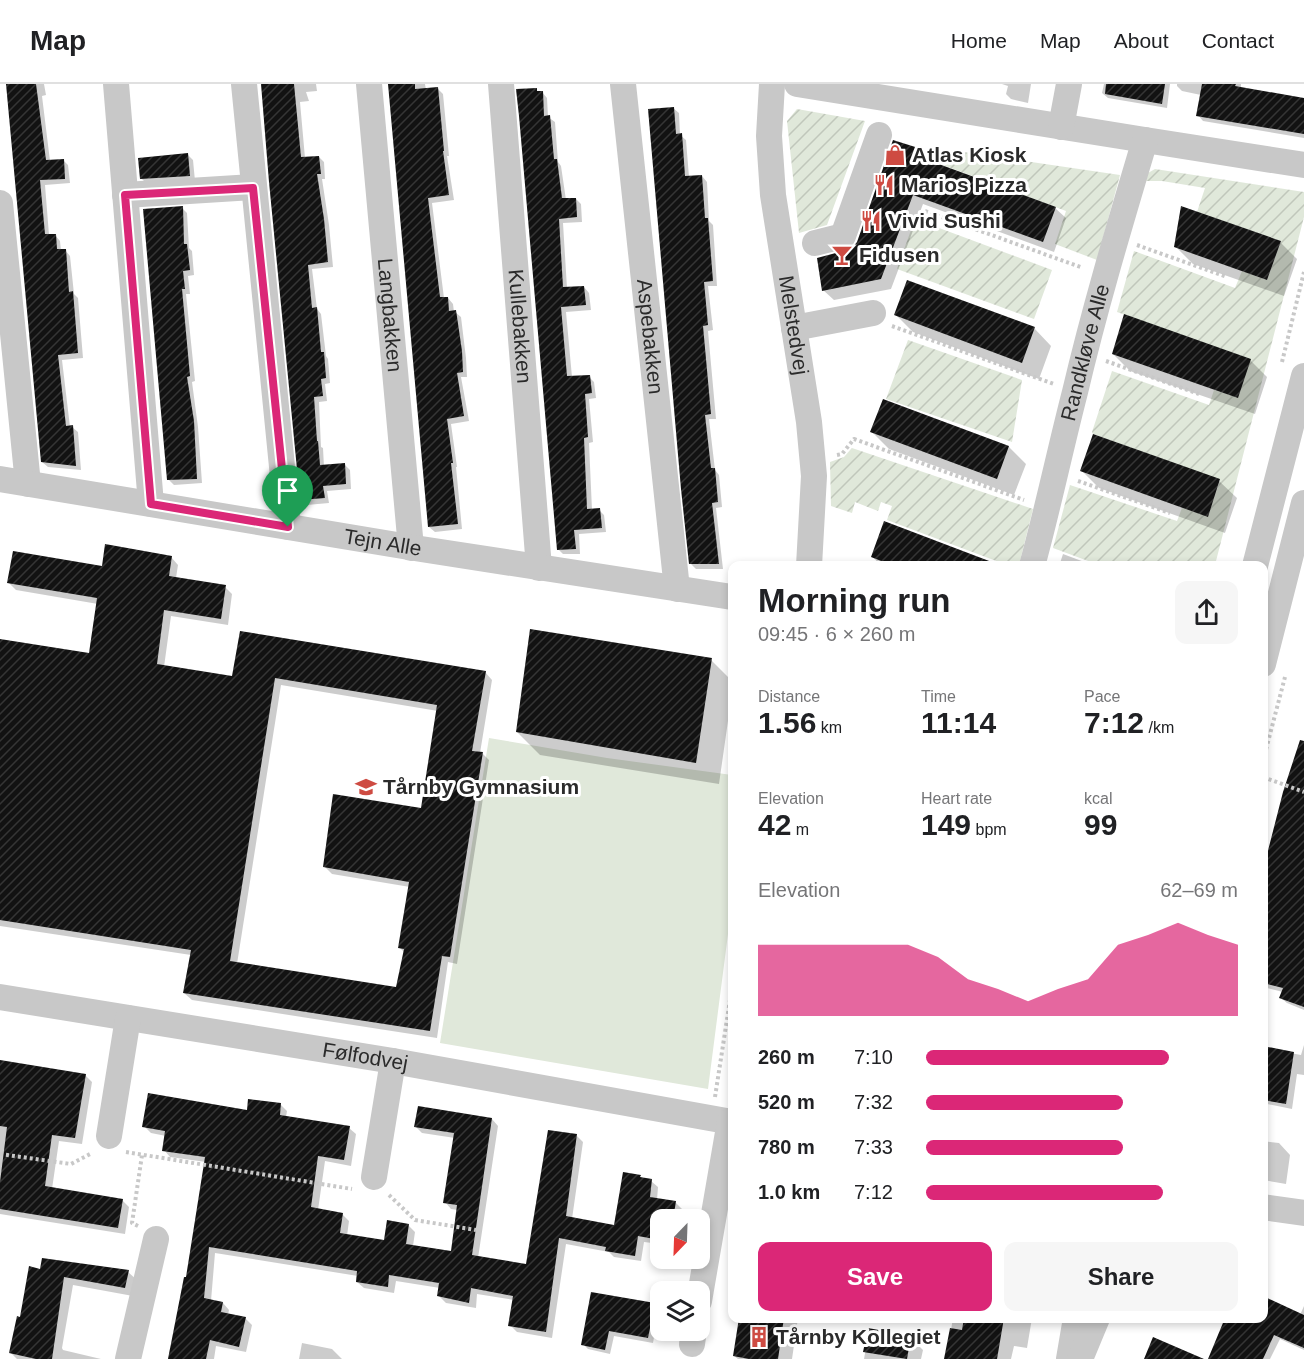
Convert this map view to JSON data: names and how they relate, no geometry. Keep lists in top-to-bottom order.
{
  "streets": {
    "street": [
      "Langbakken",
      "Melstedvej",
      "Kullebakken",
      "Aspebakken",
      "Randkløve Alle",
      "Tejn Alle",
      "Følfodvej"
    ]
  },
  "crossings": [
    ["Langbakken", "Tejn Alle"],
    ["Kullebakken", "Tejn Alle"],
    ["Aspebakken", "Tejn Alle"]
  ],
  "places": {
    "shop": ["Atlas Kiosk"],
    "restaurant": ["Marios Pizza", "Vivid Sushi"],
    "bar": ["Fidusen"],
    "school or university": ["Tårnby Gymnasium"],
    "building": ["Tårnby Kollegiet"]
  },
  "north": "bottom left",
  "page": {
    "header": "Map",
    "nav": [
      "Home",
      "Map",
      "About",
      "Contact"
    ],
    "heading": ["Morning run", "09:45 · 6 × 260 m"],
    "stats": [
      ["Distance", "1.56 km"],
      ["Time", "11:14"],
      ["Pace", "7:12 /km"],
      ["Elevation", "42 m"],
      ["Heart rate", "149 bpm"],
      ["kcal", "99"]
    ],
    "chart": ["Elevation", "62–69 m"],
    "list": [
      {
        "name": "260 m",
        "note": "7:10"
      },
      {
        "name": "520 m",
        "note": "7:32"
      },
      {
        "name": "780 m",
        "note": "7:33"
      },
      {
        "name": "1.0 km",
        "note": "7:12"
      }
    ],
    "buttons": ["Save", "Share"]
  }
}
